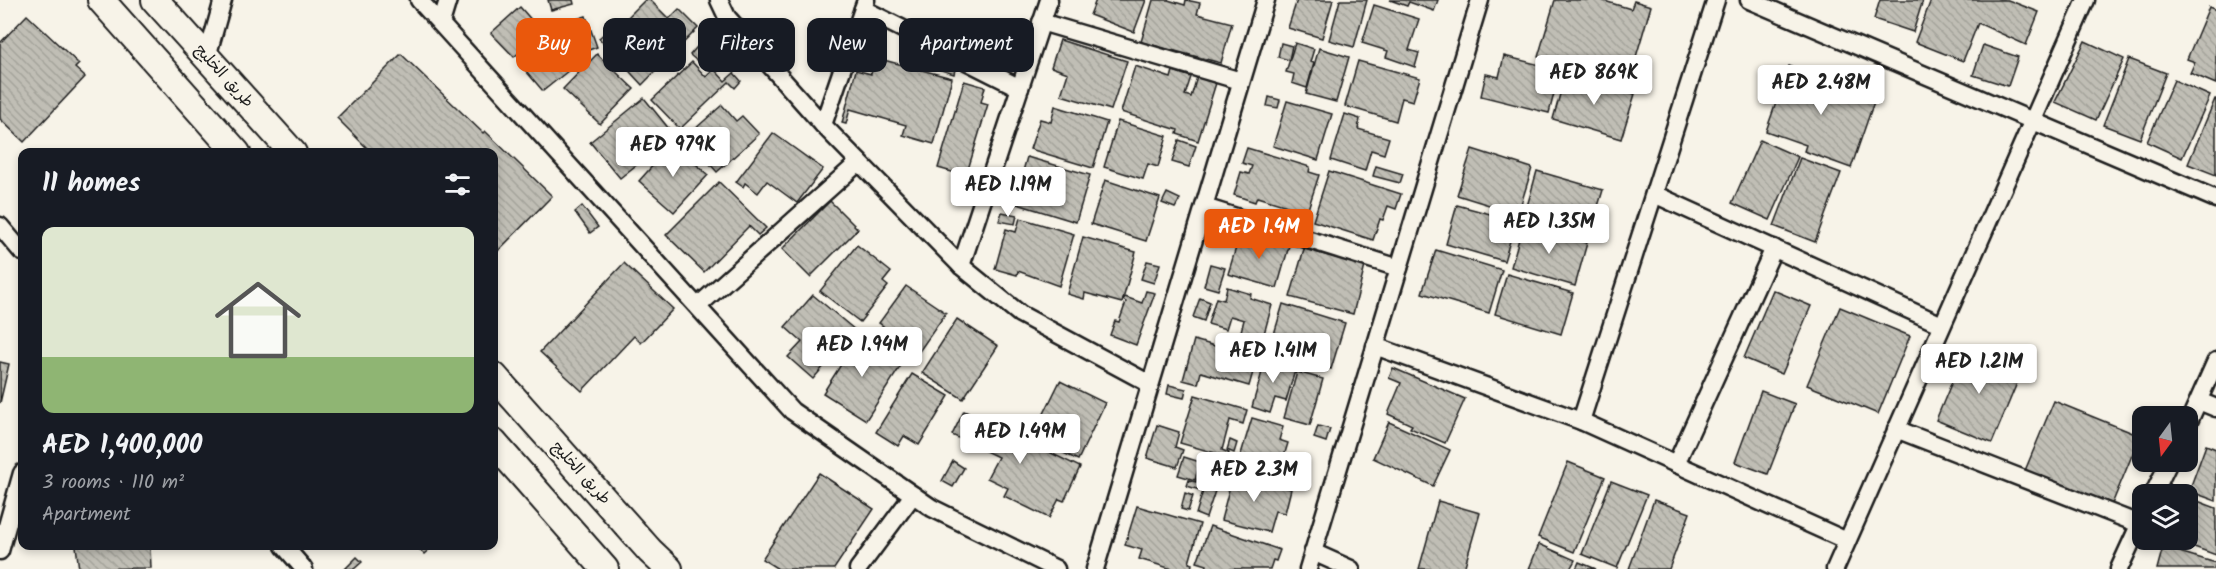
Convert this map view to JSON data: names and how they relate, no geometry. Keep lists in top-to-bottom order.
{
  "streets": {
    "main road": ["طريق الخليج"]
  },
  "north": "bottom",
  "page": {
    "chip": [
      "Buy",
      "Rent",
      "Filters",
      "New",
      "Apartment"
    ],
    "price": [
      "AED 869K",
      "AED 2.48M",
      "AED 979K",
      "AED 1.19M",
      "AED 1.35M",
      "AED 1.4M",
      "AED 1.94M",
      "AED 1.41M",
      "AED 1.21M",
      "AED 1.49M",
      "AED 2.3M"
    ],
    "heading": "11 homes",
    "list": [
      {
        "name": "AED 1,400,000",
        "note": "3 rooms · 110 m² · Apartment"
      }
    ]
  }
}
